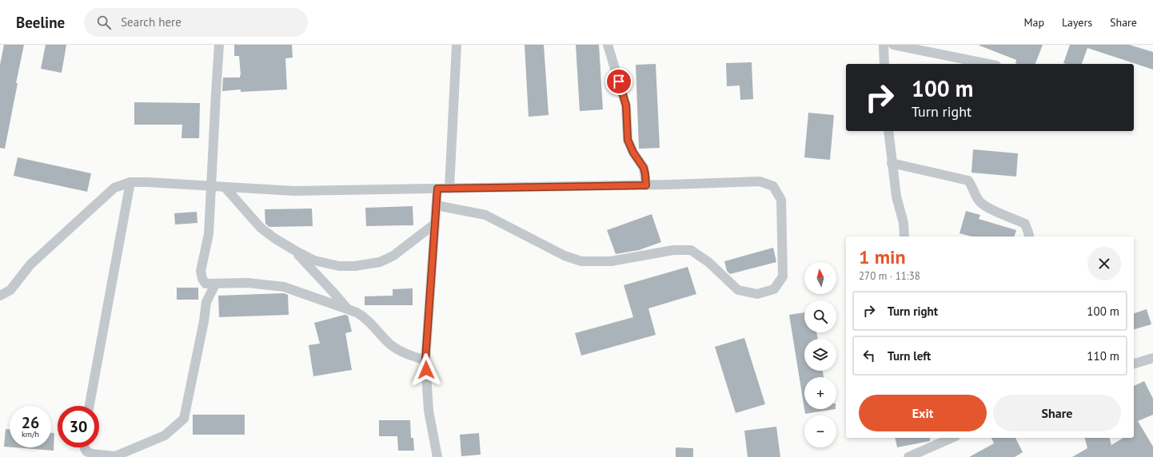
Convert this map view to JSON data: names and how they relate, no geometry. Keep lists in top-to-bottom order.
{
  "north": "top",
  "page": {
    "header": "Beeline",
    "search": "Search here",
    "nav": ["Map", "Layers", "Share"],
    "turn": ["100 m", "Turn right"],
    "heading": ["1 min", "270 m · 11:38"],
    "map_buttons": ["+", "−"],
    "list": [
      {
        "name": "Turn right",
        "value": "100 m"
      },
      {
        "name": "Turn left",
        "value": "110 m"
      }
    ],
    "buttons": ["Exit", "Share"],
    "speed": "26 km/h",
    "limit": "30"
  }
}
